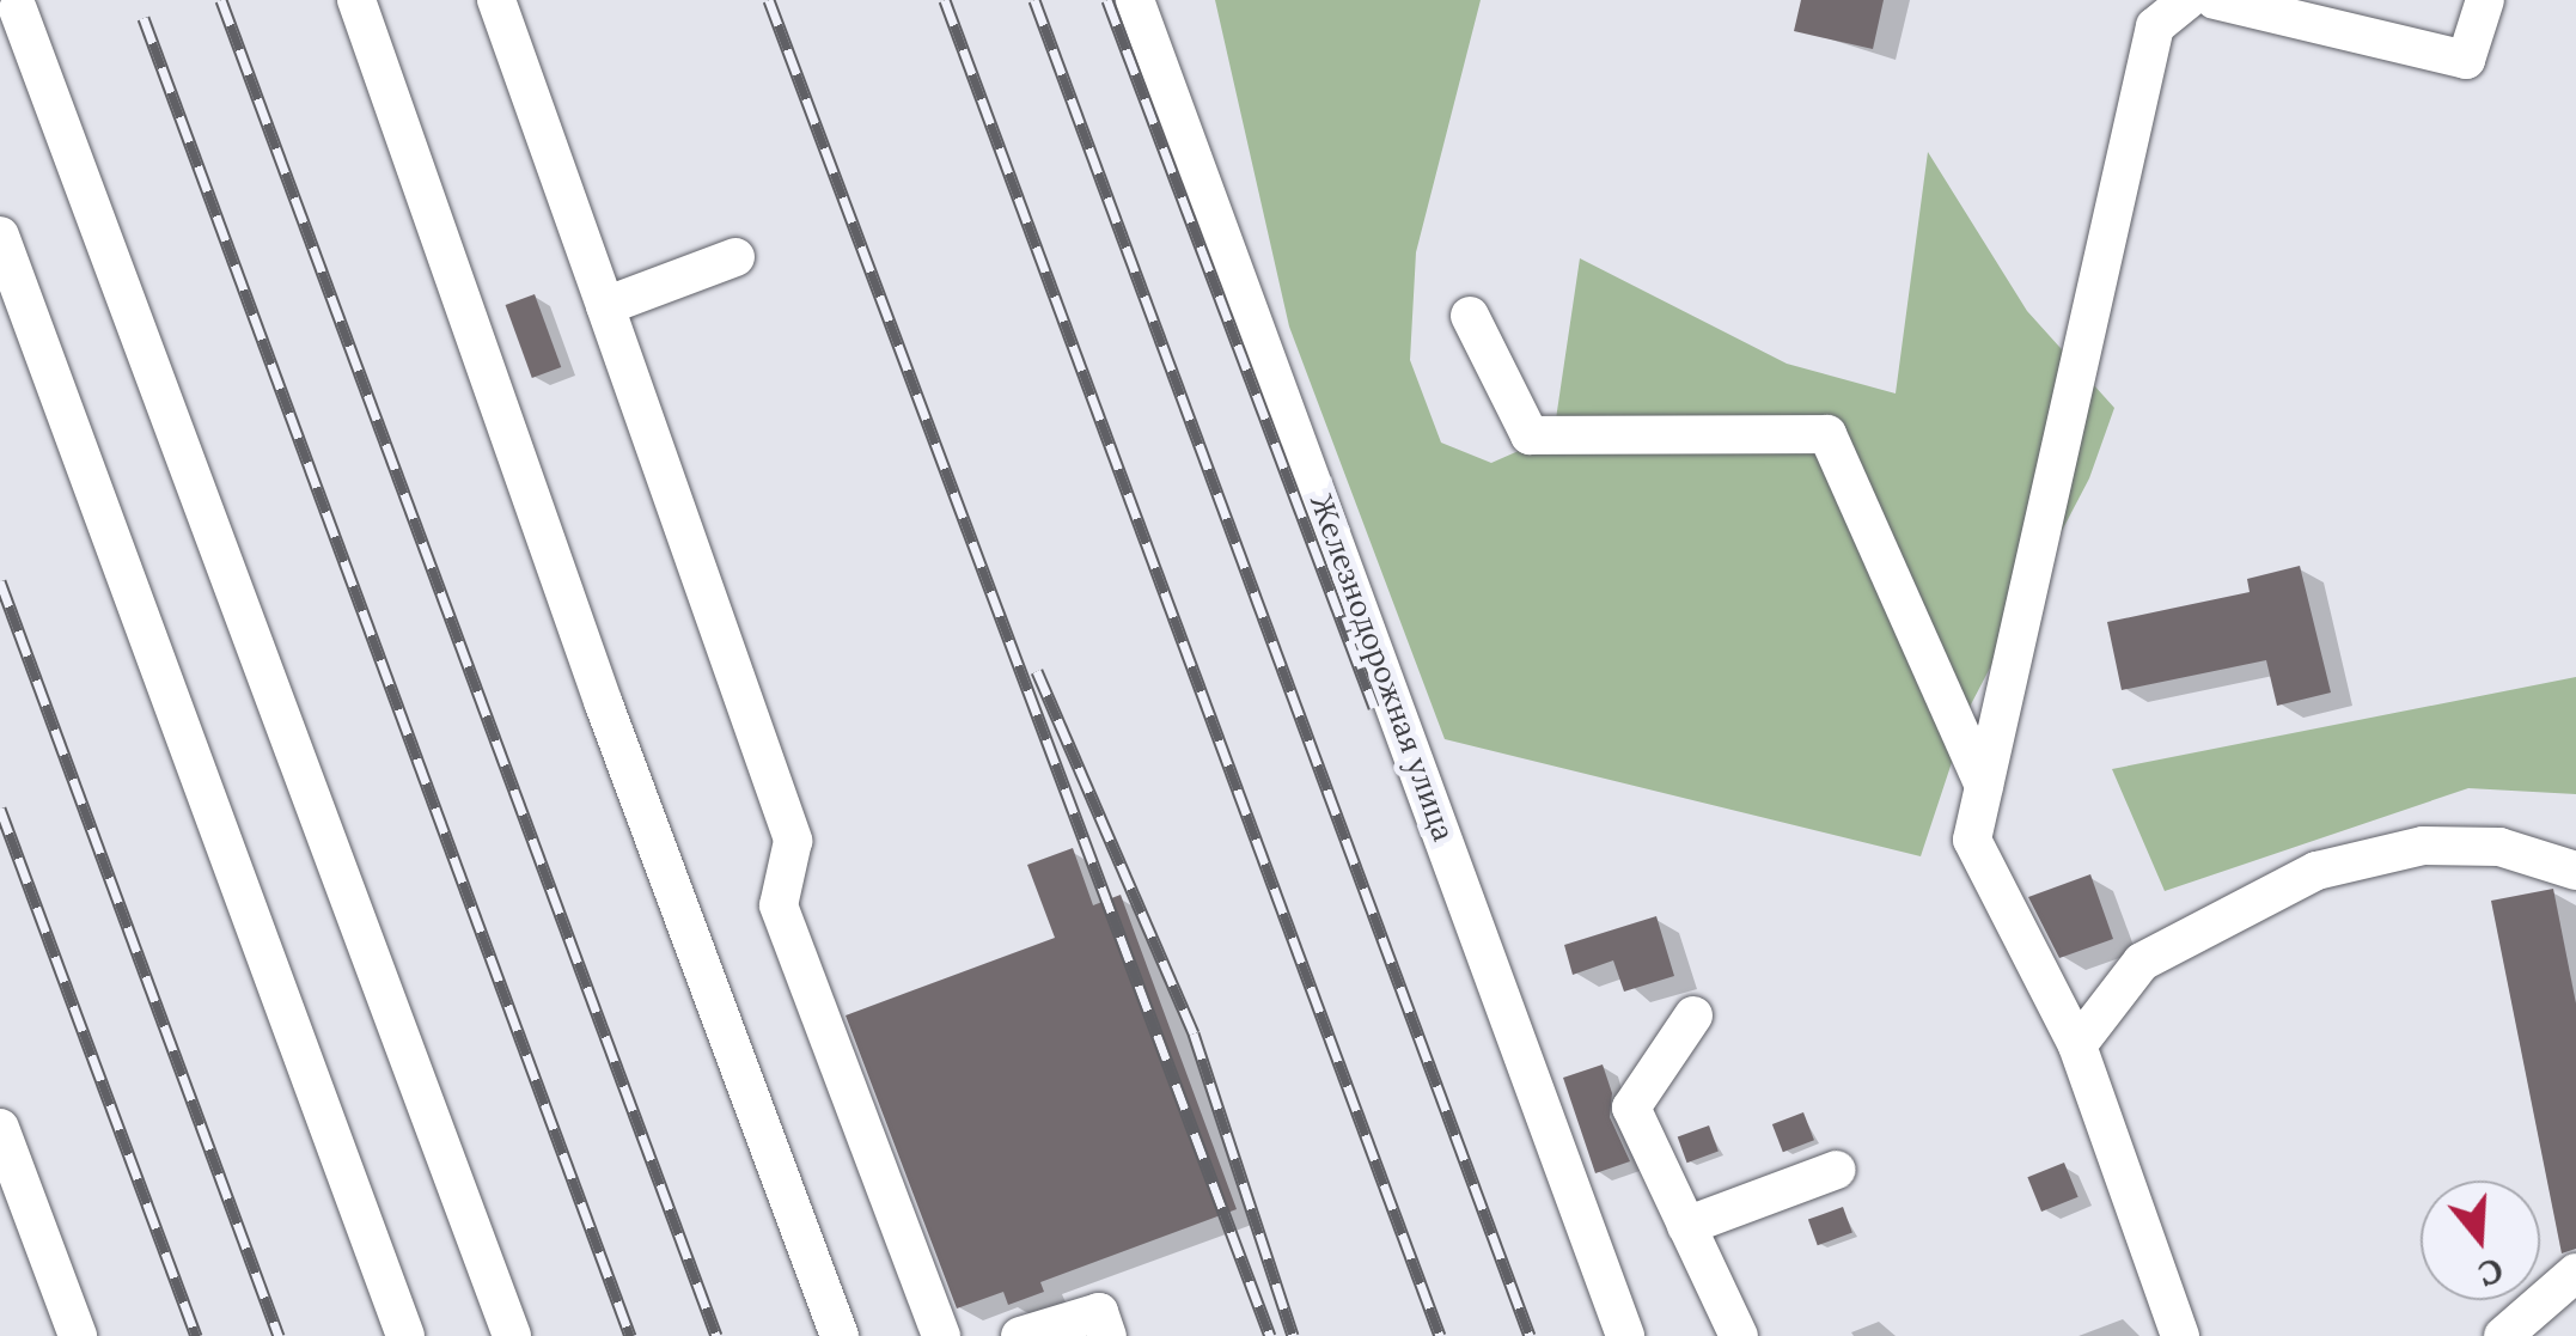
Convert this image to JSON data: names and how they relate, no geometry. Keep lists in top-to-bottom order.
{
  "streets": {
    "street": ["Железнодорожная улица"]
  },
  "north": "bottom"
}
